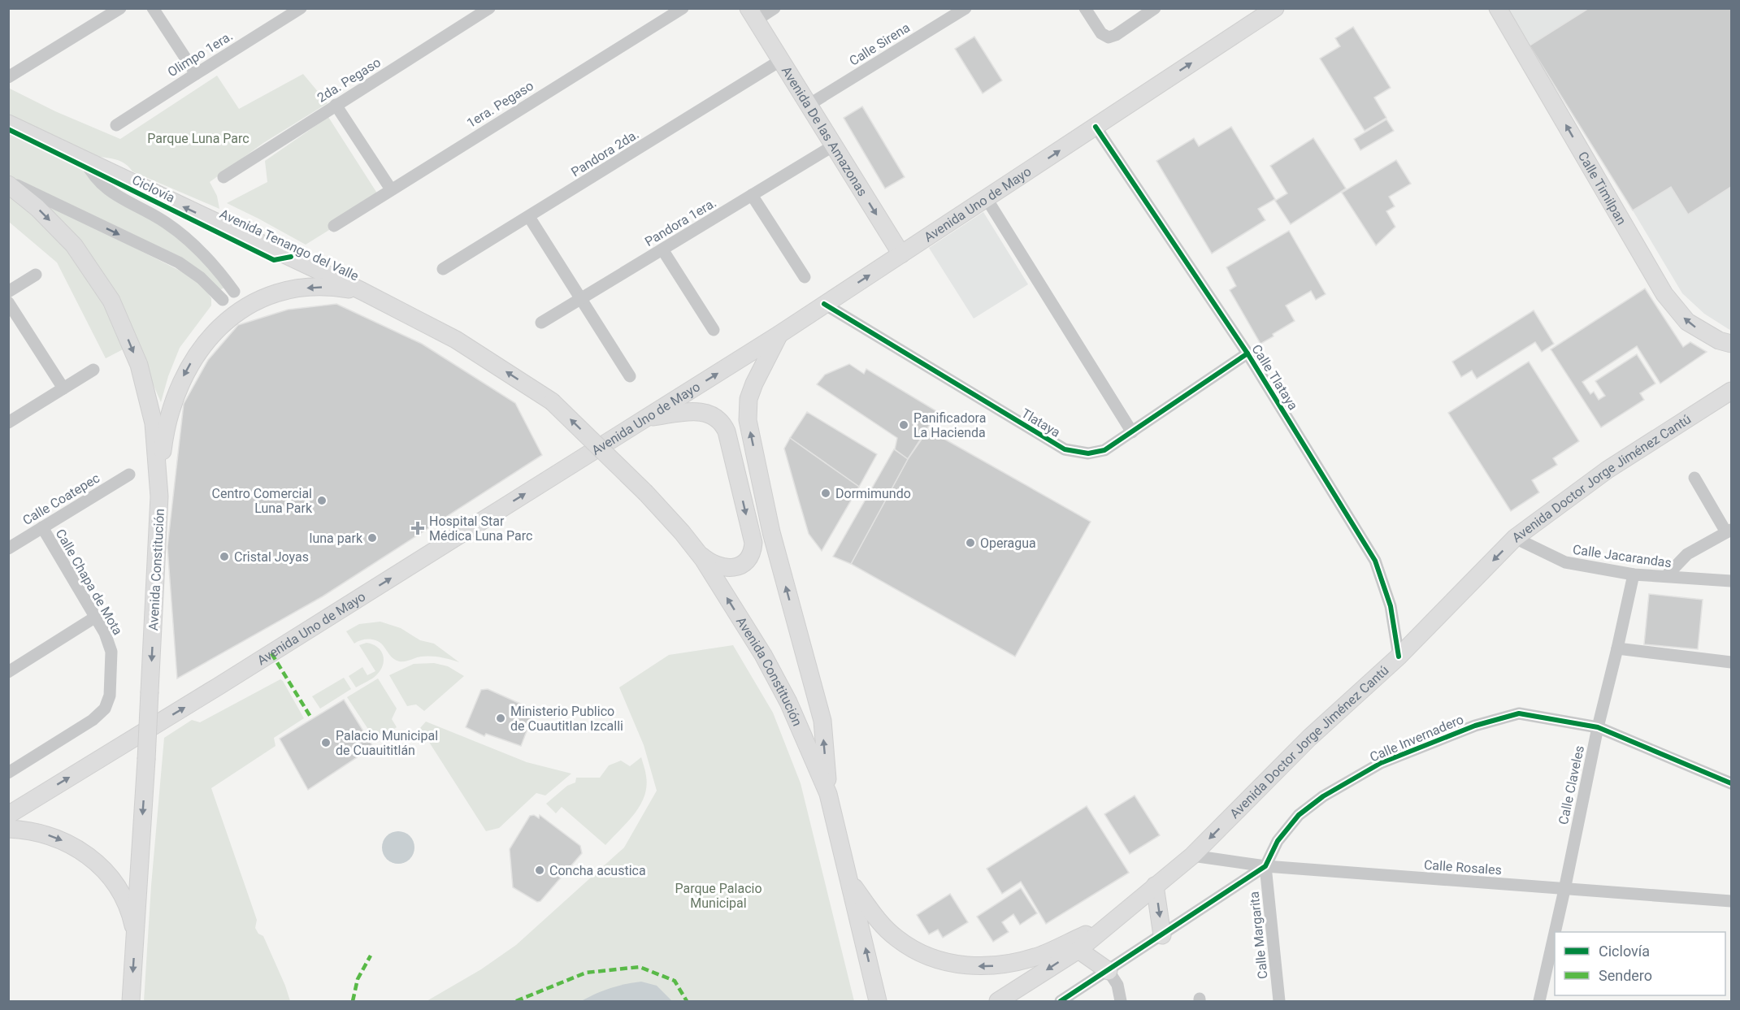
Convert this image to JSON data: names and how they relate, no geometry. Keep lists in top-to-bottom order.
{
  "streets": {
    "main road": [
      "Avenida De las Amazonas",
      "Calle Timilpan",
      "Avenida Uno de Mayo",
      "Avenida Tenango del Valle",
      "Avenida Doctor Jorge Jiménez Cantú",
      "Avenida Constitución"
    ],
    "street": [
      "Calle Sirena",
      "Olimpo 1era.",
      "2da. Pegaso",
      "1era. Pegaso",
      "Pandora 2da.",
      "Pandora 1era.",
      "Calle Tlataya",
      "Tlataya",
      "Calle Coatepec",
      "Calle Jacarandas",
      "Calle Chapa de Mota",
      "Calle Invernadero",
      "Calle Claveles",
      "Calle Rosales",
      "Calle Margarita"
    ],
    "cycle path": ["Ciclovía"]
  },
  "crossings": [
    ["Calle Sirena", "Avenida De las Amazonas"],
    ["Avenida De las Amazonas", "Pandora 2da."],
    ["Avenida De las Amazonas", "Avenida Uno de Mayo"],
    ["Avenida De las Amazonas", "Pandora 1era."],
    ["Avenida Uno de Mayo", "Calle Tlataya"],
    ["Avenida Uno de Mayo", "Tlataya"],
    ["Avenida Tenango del Valle", "Avenida Constitución"],
    ["Calle Tlataya", "Tlataya"],
    ["Calle Tlataya", "Avenida Doctor Jorge Jiménez Cantú"],
    ["Avenida Doctor Jorge Jiménez Cantú", "Calle Jacarandas"],
    ["Avenida Doctor Jorge Jiménez Cantú", "Calle Rosales"],
    ["Calle Coatepec", "Calle Chapa de Mota"],
    ["Calle Jacarandas", "Calle Claveles"],
    ["Calle Invernadero", "Calle Claveles"],
    ["Calle Invernadero", "Calle Rosales"],
    ["Calle Invernadero", "Calle Margarita"],
    ["Calle Claveles", "Calle Rosales"],
    ["Calle Rosales", "Calle Margarita"]
  ],
  "one_way": [
    "Avenida De las Amazonas",
    "Calle Timilpan",
    "Avenida Uno de Mayo",
    "Avenida Tenango del Valle",
    "Avenida Doctor Jorge Jiménez Cantú"
  ],
  "parks": ["Parque Luna Parc", "Parque Palacio Municipal"],
  "places": {
    "other": [
      "Panificadora La Hacienda",
      "Dormimundo",
      "Centro Comercial Luna Park",
      "luna park",
      "Operagua",
      "Cristal Joyas",
      "Ministerio Publico de Cuautitlan Izcalli",
      "Palacio Municipal de Cuauititlán",
      "Concha acustica"
    ],
    "health": ["Hospital Star Médica Luna Parc"]
  },
  "legend": ["Ciclovía", "Sendero"]
}
